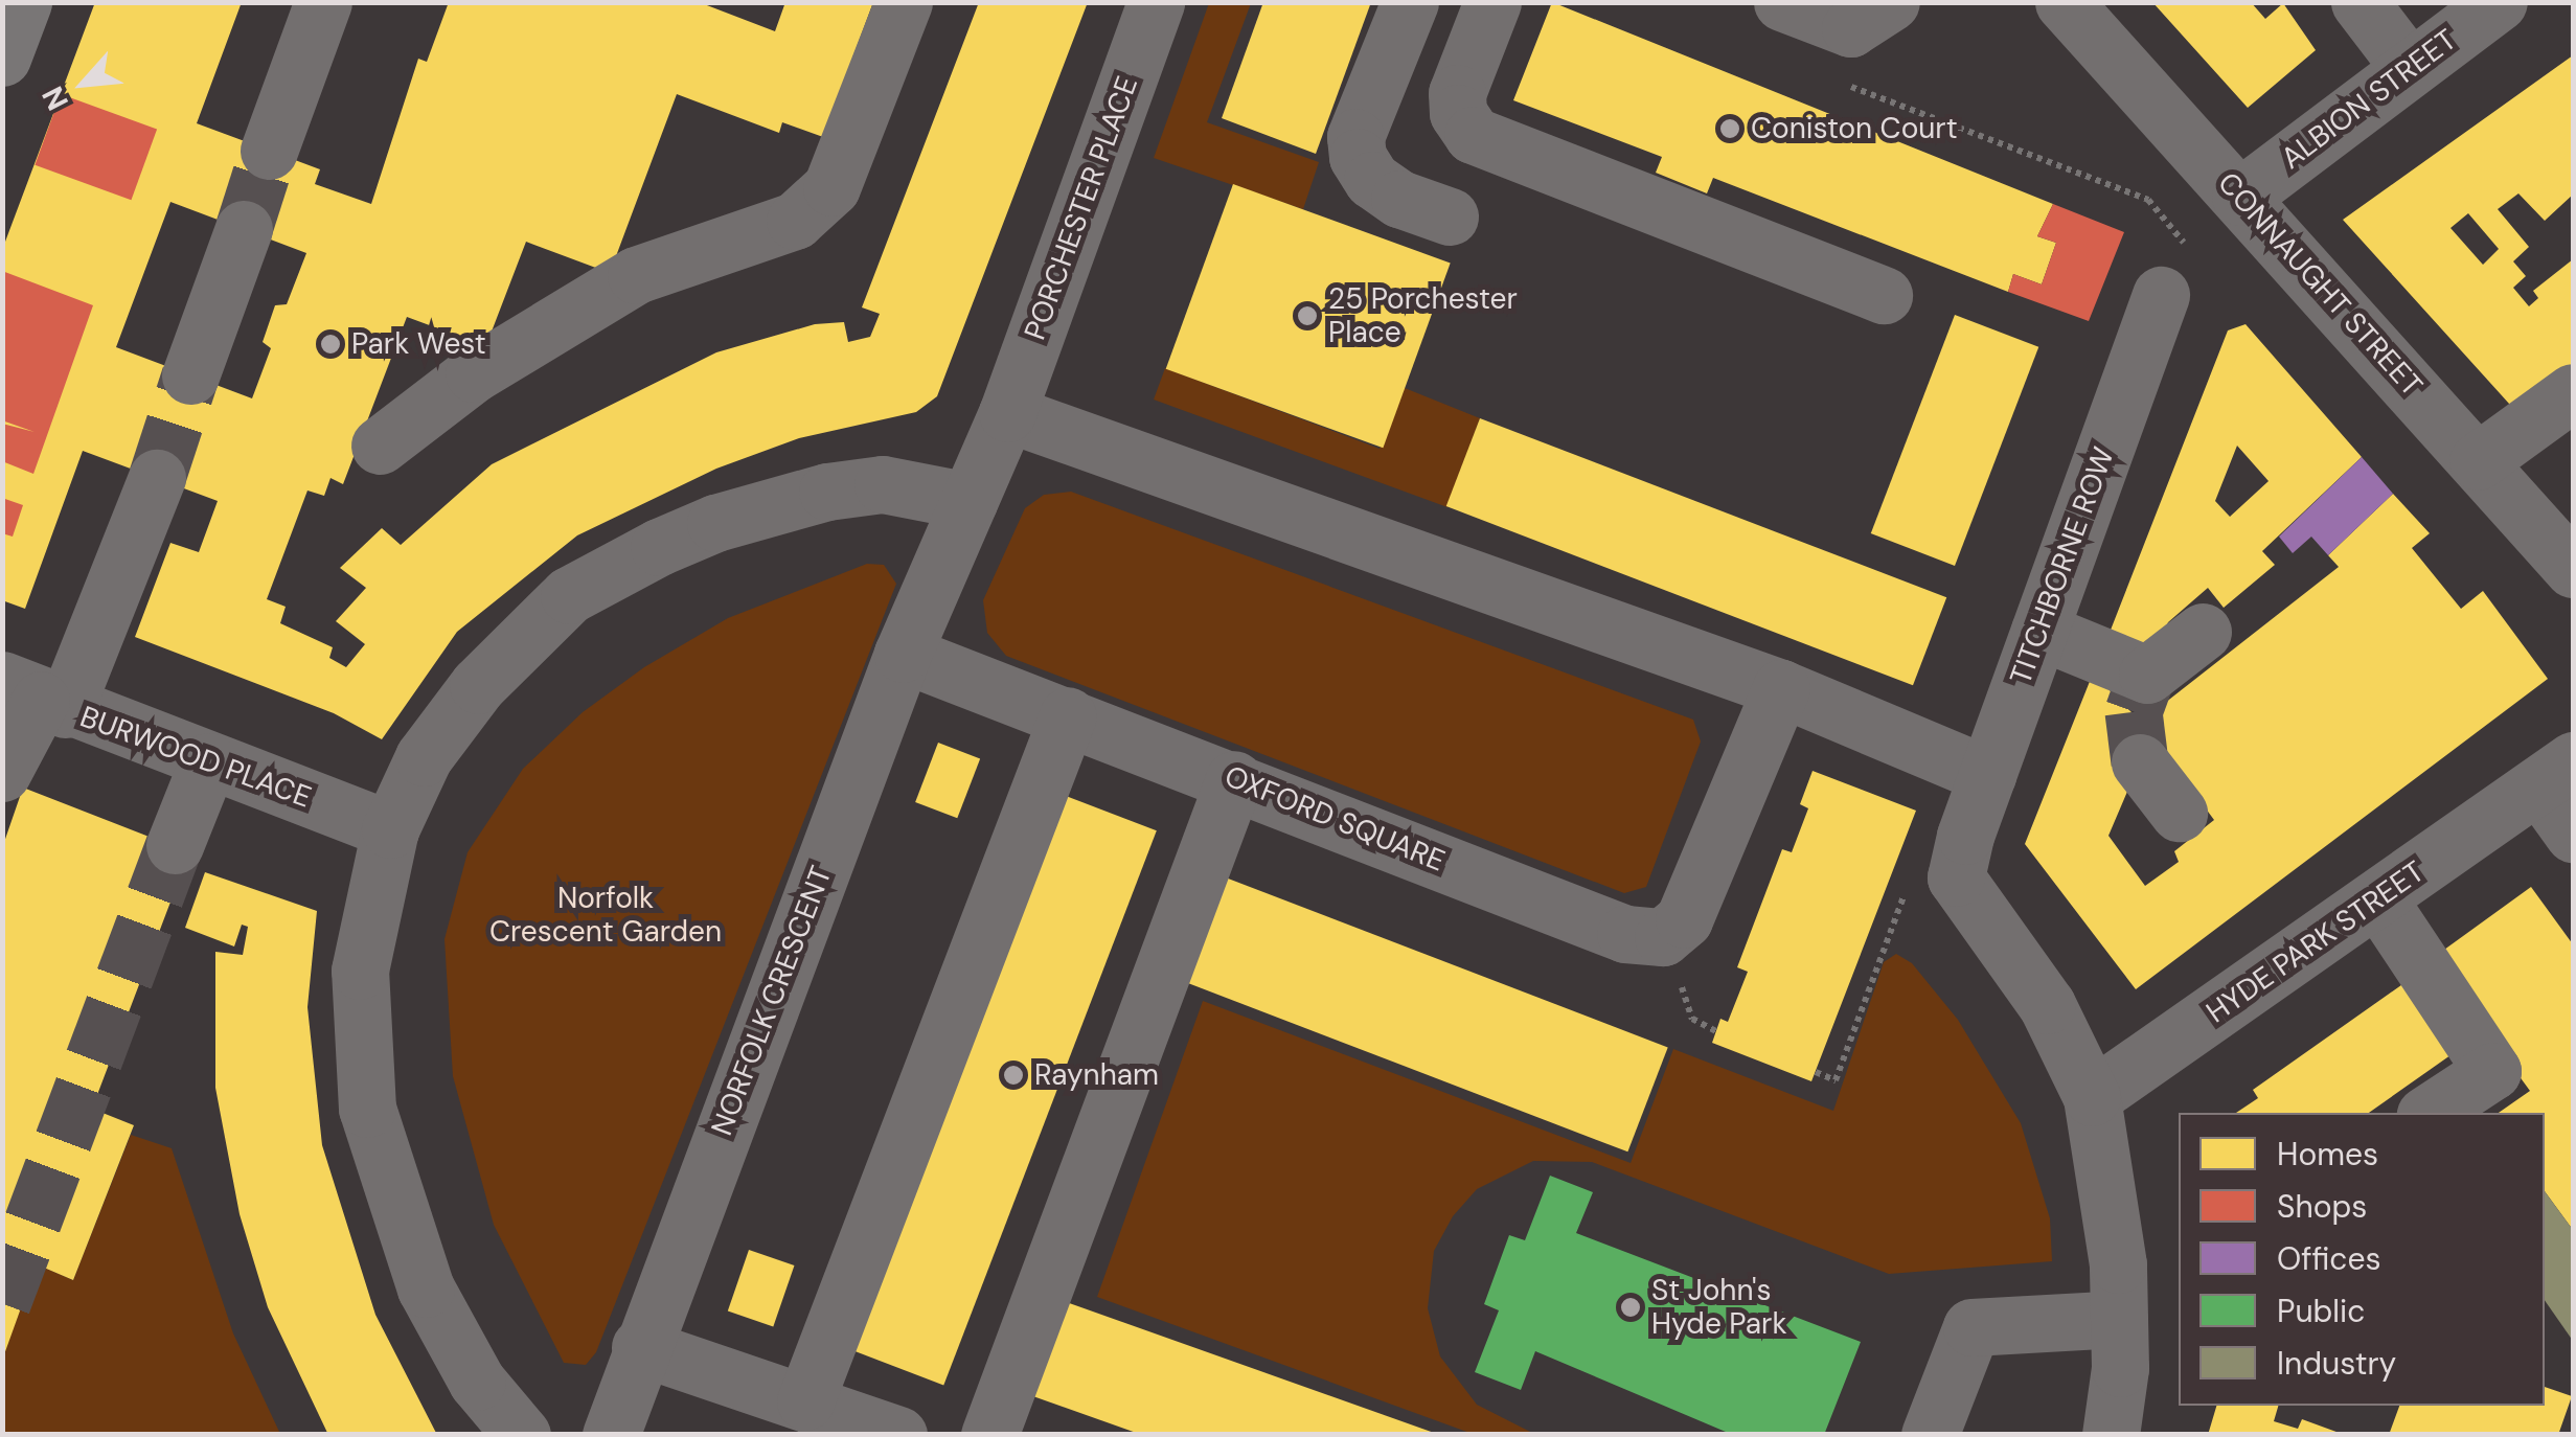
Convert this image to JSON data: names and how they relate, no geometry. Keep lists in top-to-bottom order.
{
  "streets": {
    "street": [
      "ALBION STREET",
      "PORCHESTER PLACE",
      "CONNAUGHT STREET",
      "TITCHBORNE ROW",
      "BURWOOD PLACE",
      "OXFORD SQUARE",
      "HYDE PARK STREET",
      "NORFOLK CRESCENT"
    ]
  },
  "crossings": [
    ["ALBION STREET", "CONNAUGHT STREET"],
    ["OXFORD SQUARE", "NORFOLK CRESCENT"]
  ],
  "parks": ["Norfolk Crescent Garden"],
  "places": [
    "Coniston Court",
    "25 Porchester Place",
    "Park West",
    "Raynham",
    "St John's Hyde Park"
  ],
  "legend": [
    "Homes",
    "Shops",
    "Offices",
    "Public",
    "Industry"
  ],
  "north": "bottom left"
}
